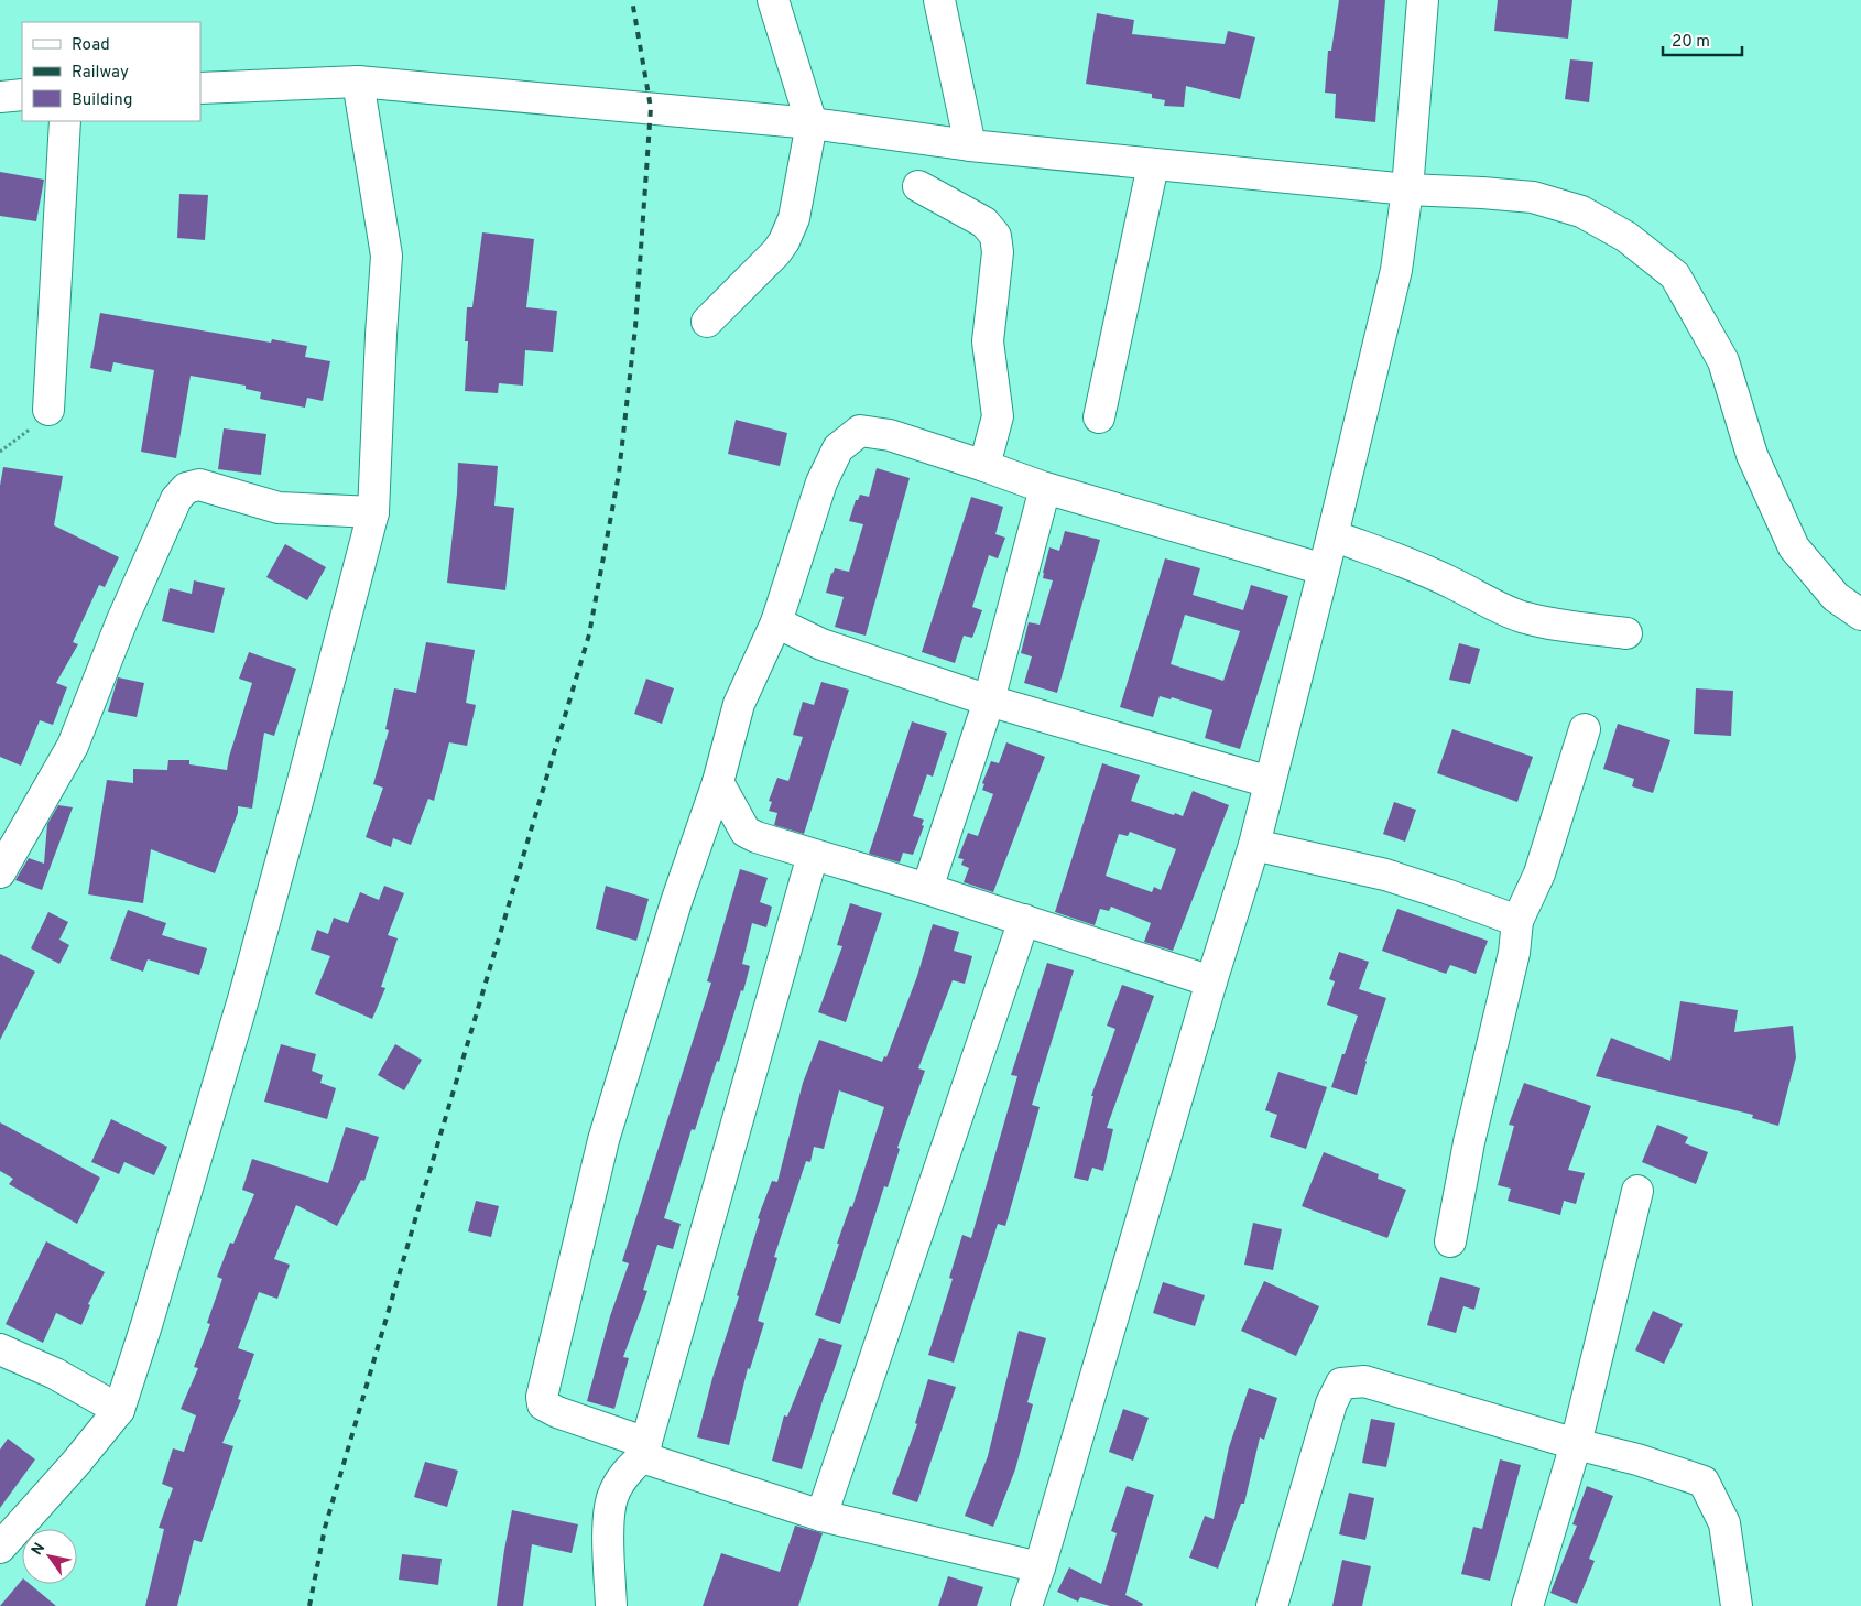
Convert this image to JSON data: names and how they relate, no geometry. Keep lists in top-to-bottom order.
{
  "legend": ["Road", "Railway", "Building"],
  "scale_bar": "20 m",
  "north": "top left"
}
